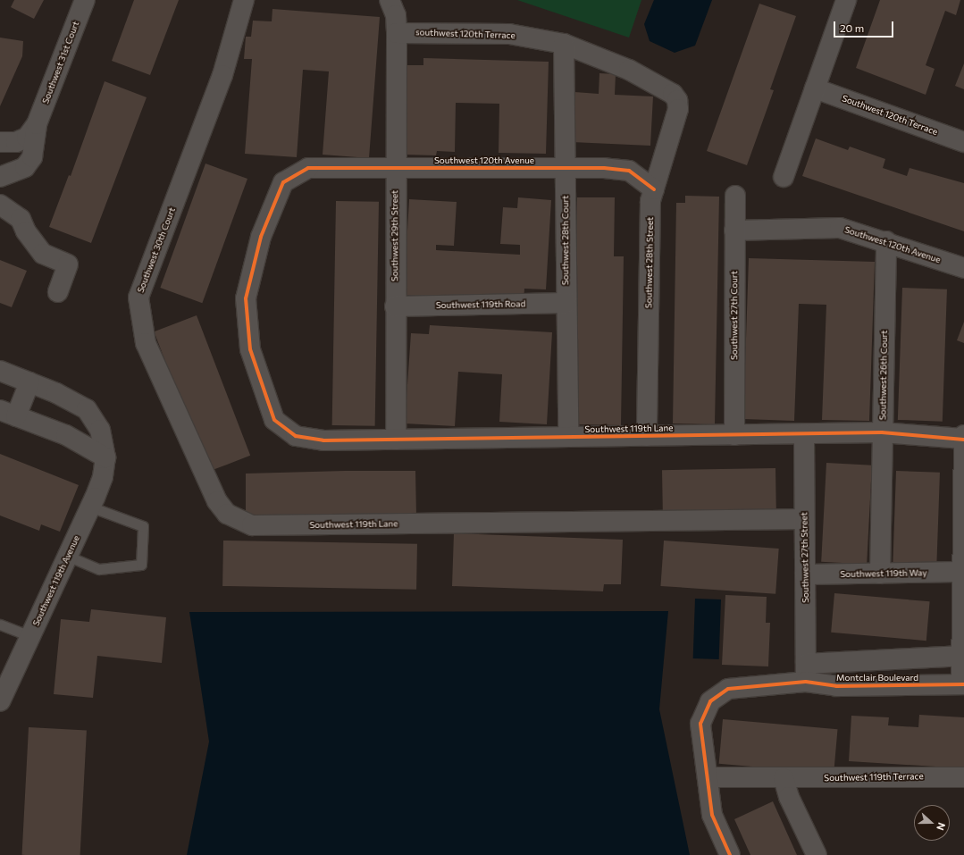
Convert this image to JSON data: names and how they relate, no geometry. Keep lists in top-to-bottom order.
{
  "streets": {
    "street": [
      "southwest 120th Terrace",
      "Southwest 31st Court",
      "Southwest 120th Terrace",
      "Southwest 120th Avenue",
      "Southwest 29th Street",
      "Southwest 28th Court",
      "Southwest 30th Court",
      "Southwest 28th Street",
      "Southwest 119th Road",
      "Southwest 27th Court",
      "Southwest 26th Court",
      "Southwest 119th Lane",
      "Southwest 27th Street",
      "Southwest 119th Way",
      "Southwest 119th Avenue",
      "Montclair Boulevard",
      "Southwest 119th Terrace"
    ]
  },
  "crossings": [
    ["southwest 120th Terrace", "Southwest 29th Street"],
    ["southwest 120th Terrace", "Southwest 28th Court"],
    ["southwest 120th Terrace", "Southwest 28th Street"],
    ["Southwest 120th Avenue", "Southwest 29th Street"],
    ["Southwest 120th Avenue", "Southwest 28th Court"],
    ["Southwest 120th Avenue", "Southwest 28th Street"],
    ["Southwest 120th Avenue", "Southwest 27th Court"],
    ["Southwest 120th Avenue", "Southwest 26th Court"],
    ["Southwest 120th Avenue", "Southwest 119th Lane"],
    ["Southwest 29th Street", "Southwest 119th Road"],
    ["Southwest 29th Street", "Southwest 119th Lane"],
    ["Southwest 28th Court", "Southwest 119th Road"],
    ["Southwest 28th Court", "Southwest 119th Lane"],
    ["Southwest 30th Court", "Southwest 119th Lane"],
    ["Southwest 28th Street", "Southwest 119th Lane"],
    ["Southwest 27th Court", "Southwest 119th Lane"],
    ["Southwest 26th Court", "Southwest 119th Lane"],
    ["Southwest 26th Court", "Southwest 119th Way"],
    ["Southwest 119th Lane", "Southwest 27th Street"],
    ["Southwest 27th Street", "Southwest 119th Way"],
    ["Southwest 27th Street", "Montclair Boulevard"],
    ["Montclair Boulevard", "Southwest 119th Terrace"]
  ],
  "scale_bar": "20 m",
  "north": "right"
}
